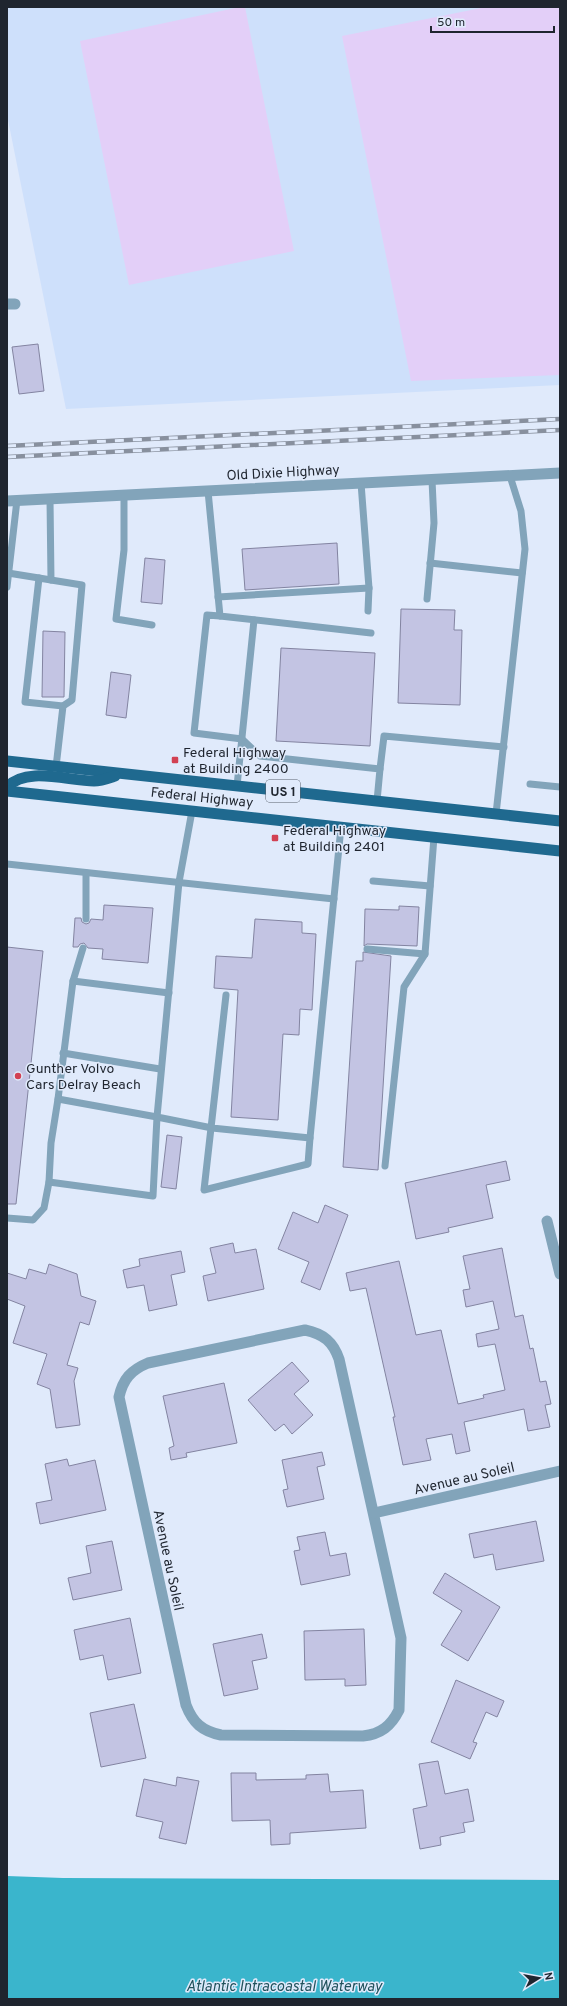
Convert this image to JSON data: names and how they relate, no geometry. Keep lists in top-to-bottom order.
{
  "streets": {
    "main road": ["US 1", "Federal Highway"],
    "street": ["Old Dixie Highway", "Avenue au Soleil"]
  },
  "water": ["Atlantic Intracoastal Waterway"],
  "places": {
    "transit": ["Federal Highway at Building 2400", "Federal Highway at Building 2401"],
    "other": ["Gunther Volvo Cars Delray Beach"]
  },
  "scale_bar": "50 m",
  "north": "right"
}
